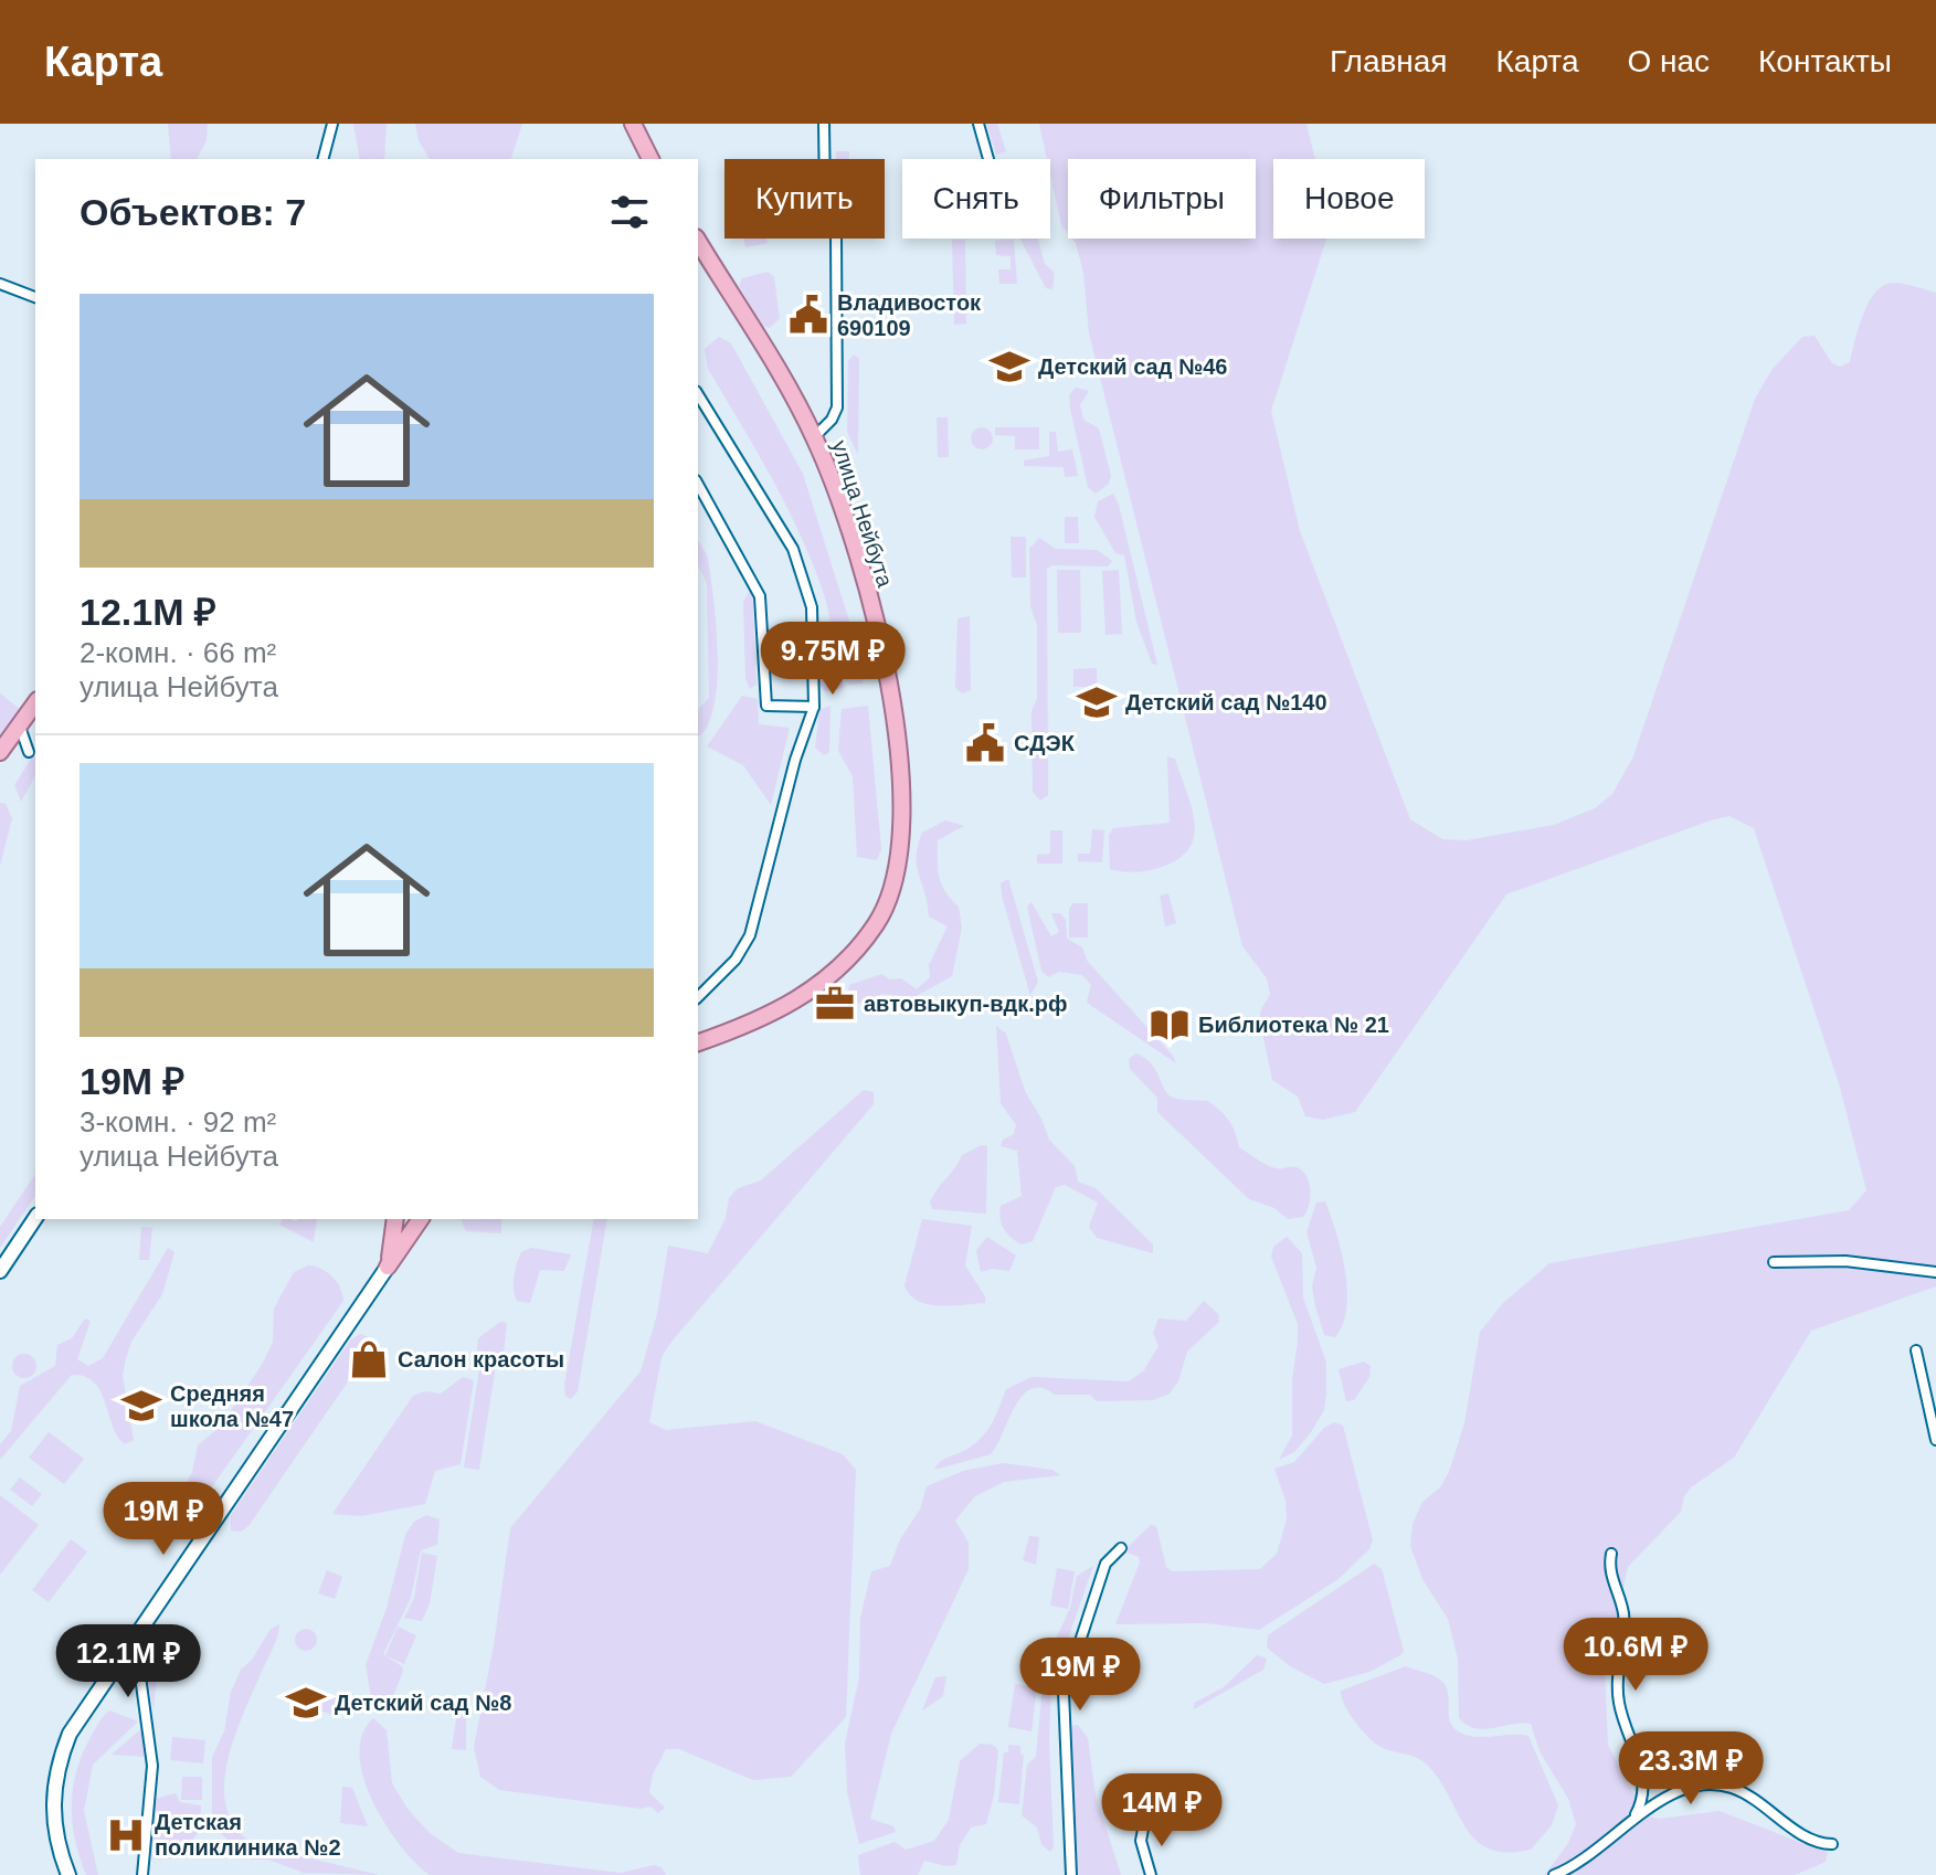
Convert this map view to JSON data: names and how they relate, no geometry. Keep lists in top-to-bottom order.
{
  "streets": {
    "main road": ["улица Нейбута"]
  },
  "places": {
    "public building": ["Владивосток 690109", "СДЭК"],
    "school or university": [
      "Детский сад №46",
      "Детский сад №140",
      "Средняя школа №47",
      "Детский сад №8"
    ],
    "office": ["автовыкуп-вдк.рф"],
    "library": ["Библиотека № 21"],
    "shop": ["Салон красоты"],
    "hospital": ["Детская поликлиника №2"]
  },
  "page": {
    "header": "Карта",
    "nav": [
      "Главная",
      "Карта",
      "О нас",
      "Контакты"
    ],
    "chip": [
      "Купить",
      "Снять",
      "Фильтры",
      "Новое"
    ],
    "heading": "Объектов: 7",
    "list": [
      {
        "name": "12.1M ₽",
        "note": "2-комн. · 66 m² · улица Нейбута"
      },
      {
        "name": "19M ₽",
        "note": "3-комн. · 92 m² · улица Нейбута"
      }
    ],
    "price": [
      "9.75M ₽",
      "19M ₽",
      "10.6M ₽",
      "12.1M ₽",
      "19M ₽",
      "23.3M ₽",
      "14M ₽"
    ]
  }
}
